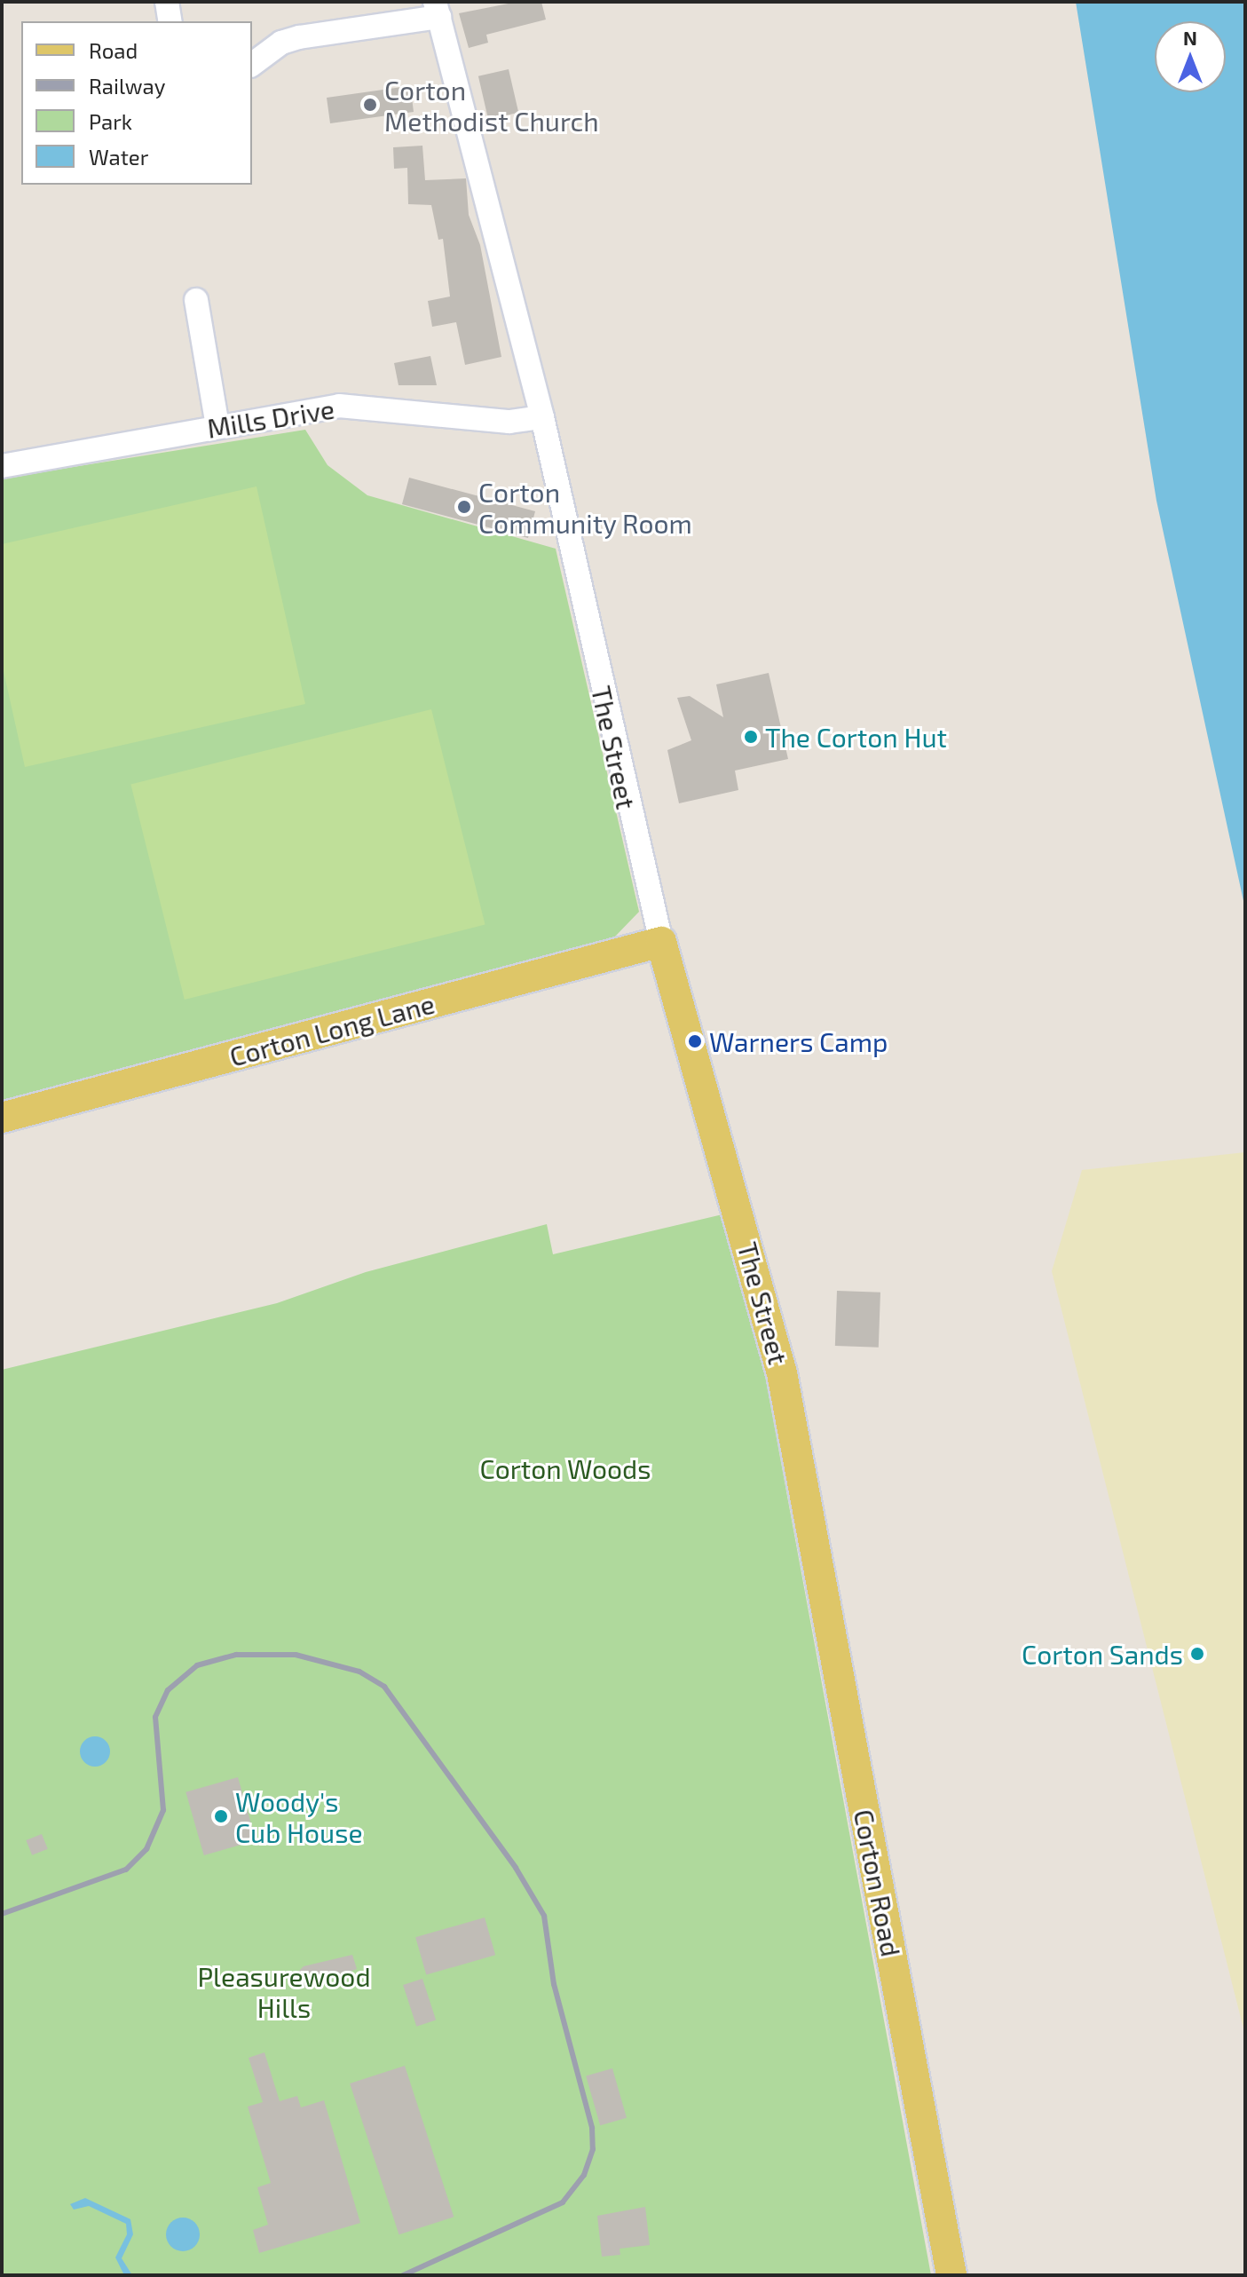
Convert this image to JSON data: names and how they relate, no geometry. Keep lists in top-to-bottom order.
{
  "streets": {
    "main road": ["The Street", "Corton Long Lane", "Corton Road"],
    "street": ["Mills Drive"]
  },
  "crossings": [
    ["Mills Drive", "The Street"],
    ["The Street", "Corton Long Lane"],
    ["The Street", "Corton Road"]
  ],
  "parks": ["Corton Woods", "Pleasurewood Hills"],
  "places": [
    "Corton Methodist Church",
    "Corton Community Room",
    "The Corton Hut",
    "Warners Camp",
    "Corton Sands",
    "Woody's Cub House"
  ],
  "legend": [
    "Road",
    "Railway",
    "Park",
    "Water"
  ],
  "north": "top"
}
